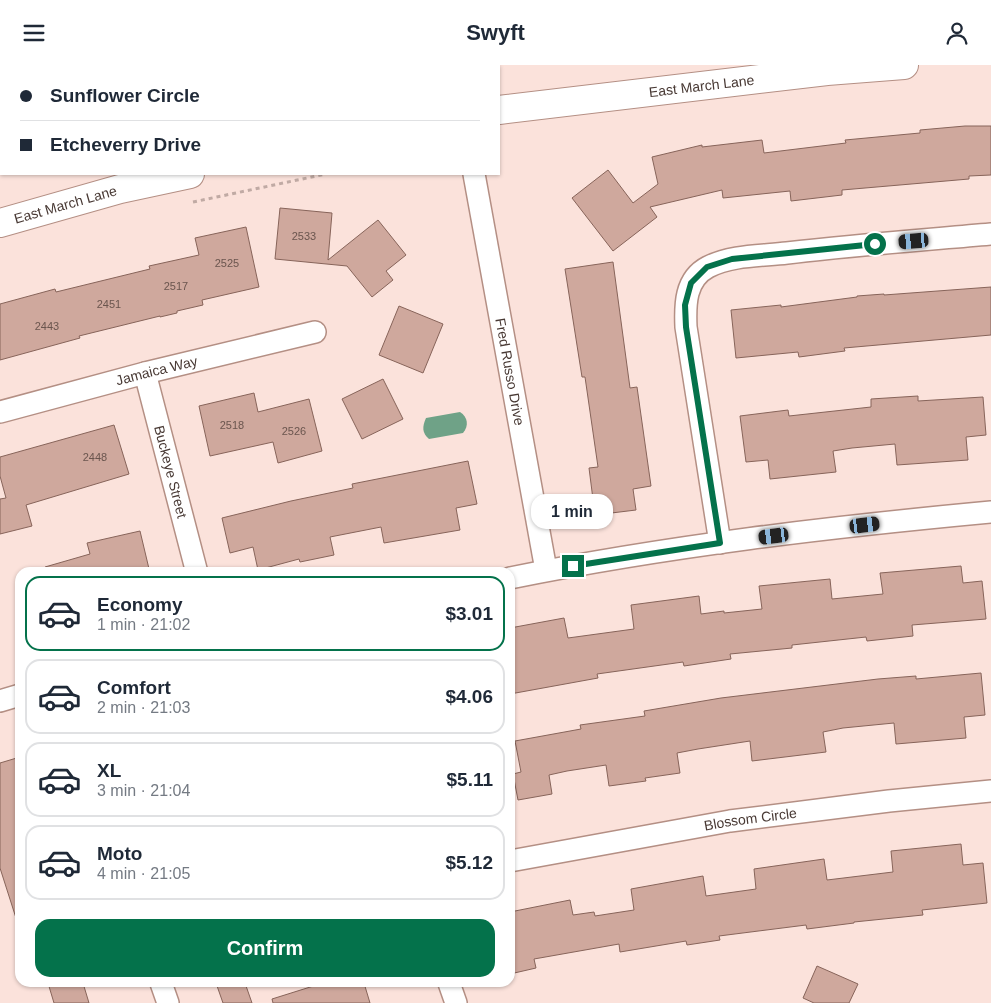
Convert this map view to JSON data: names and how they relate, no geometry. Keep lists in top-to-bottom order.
{
  "streets": {
    "main road": ["East March Lane"],
    "street": [
      "Jamaica Way",
      "Fred Russo Drive",
      "Buckeye Street",
      "Blossom Circle"
    ]
  },
  "crossings": [
    ["Jamaica Way", "Buckeye Street"]
  ],
  "house_numbers": [
    "2533",
    "2525",
    "2517",
    "2451",
    "2443",
    "2518",
    "2526",
    "2448"
  ],
  "page": {
    "header": "Swyft",
    "banner": ["Sunflower Circle", "Etcheverry Drive"],
    "bubble": "1 min",
    "list": [
      {
        "name": "Economy",
        "note": "1 min · 21:02",
        "value": "$3.01"
      },
      {
        "name": "Comfort",
        "note": "2 min · 21:03",
        "value": "$4.06"
      },
      {
        "name": "XL",
        "note": "3 min · 21:04",
        "value": "$5.11"
      },
      {
        "name": "Moto",
        "note": "4 min · 21:05",
        "value": "$5.12"
      }
    ],
    "buttons": "Confirm"
  }
}
